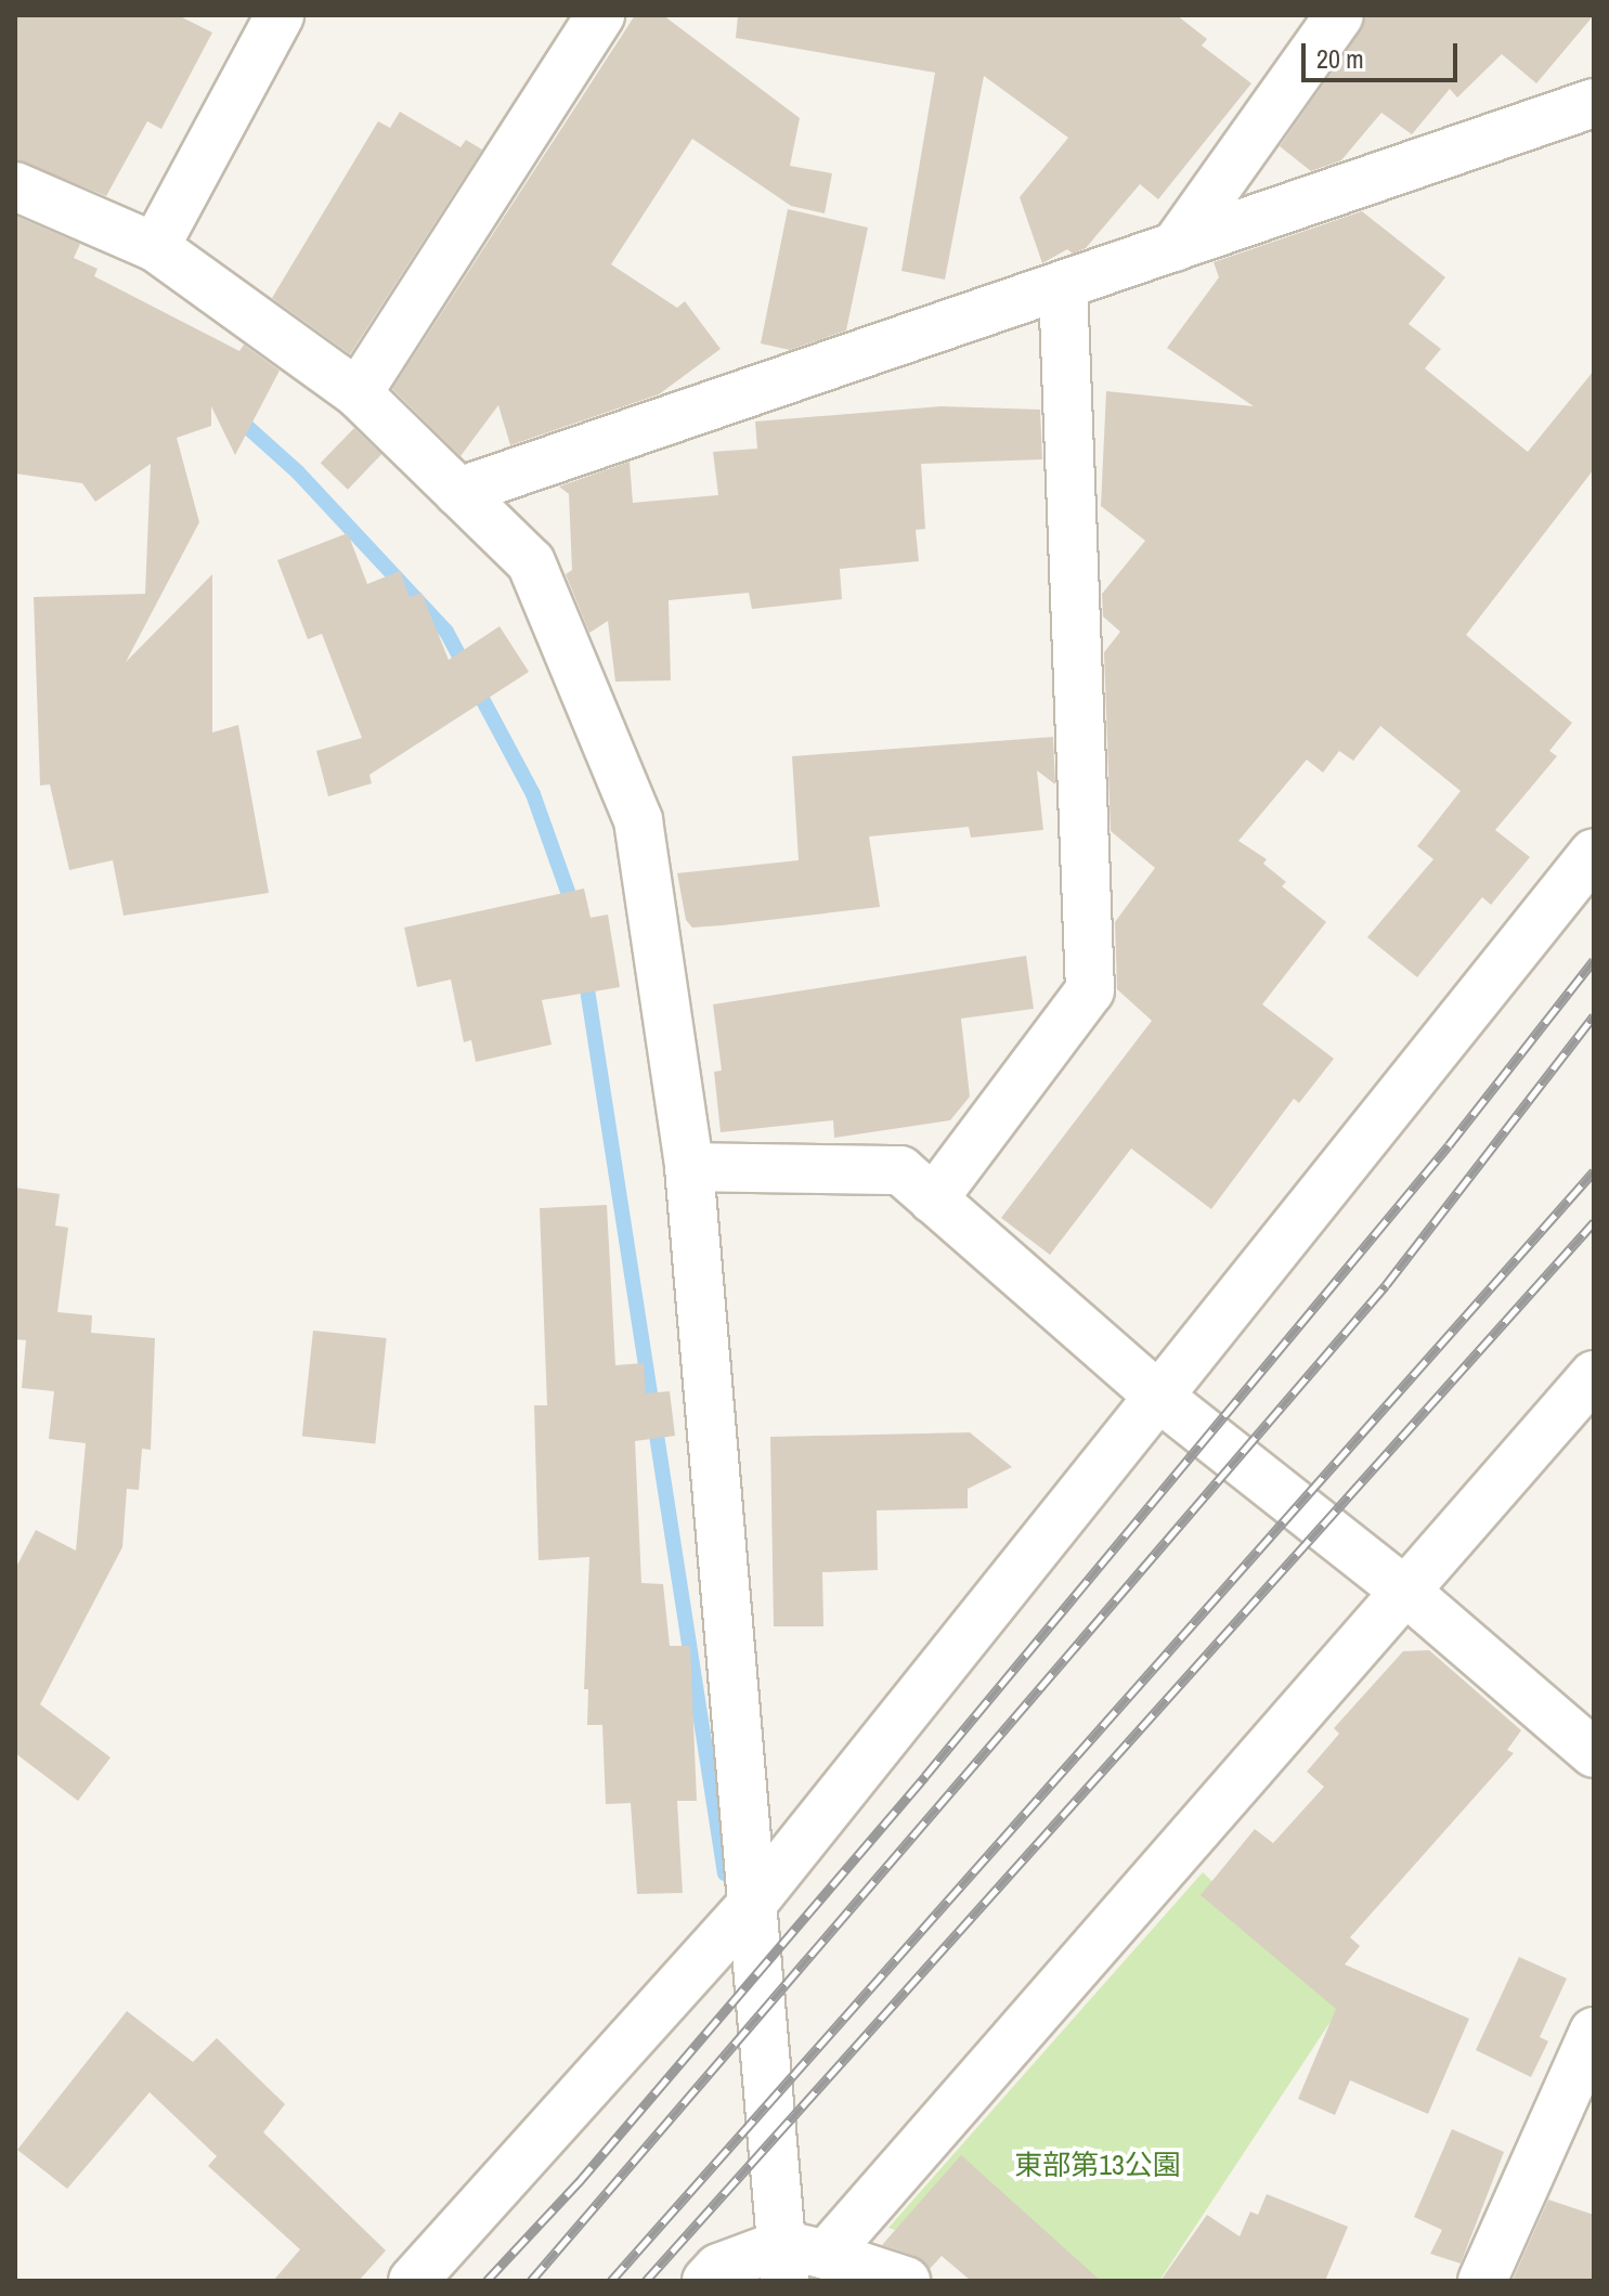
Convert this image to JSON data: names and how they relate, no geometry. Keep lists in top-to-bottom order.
{
  "parks": ["東部第13公園"],
  "scale_bar": "20 m"
}
